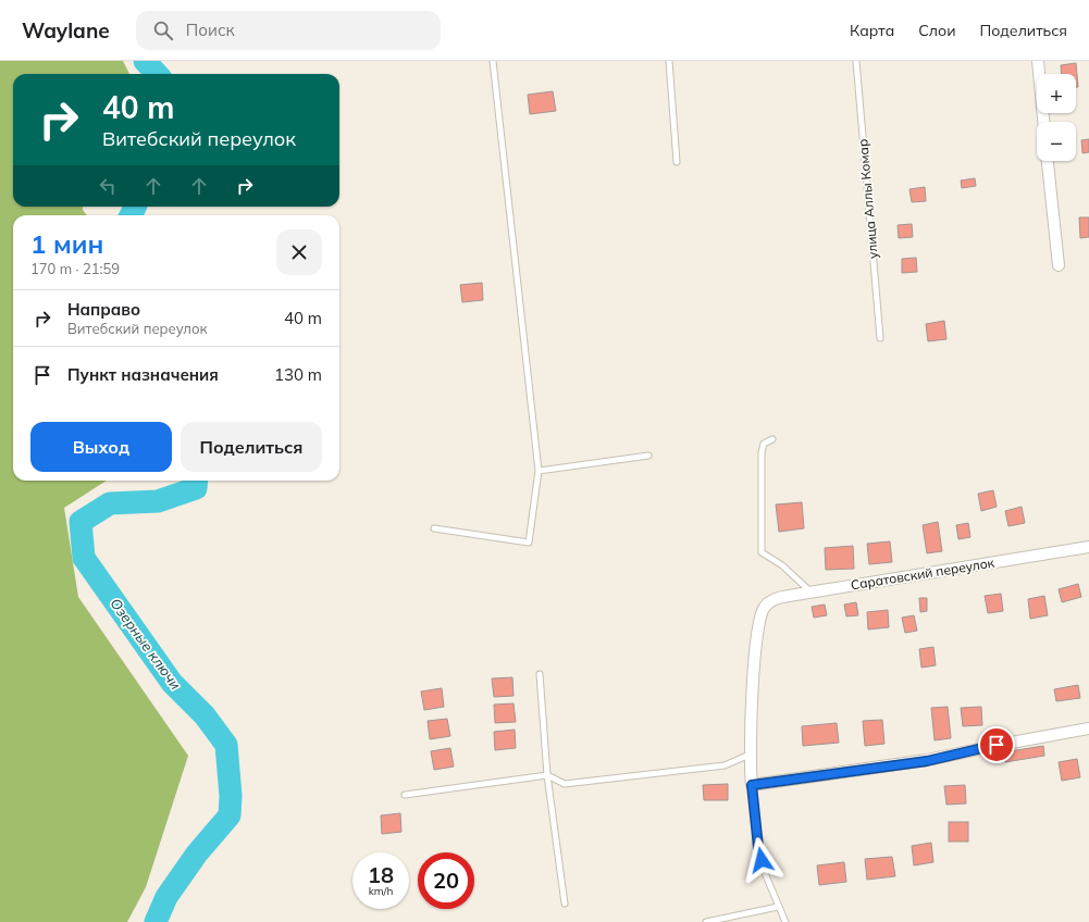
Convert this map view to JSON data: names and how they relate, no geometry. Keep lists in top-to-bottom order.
{
  "streets": {
    "street": ["Саратовский переулок"],
    "lane": ["улица Аллы Комар"]
  },
  "water": ["Озерные ключи"],
  "page": {
    "header": "Waylane",
    "search": "Поиск",
    "nav": ["Карта", "Слои", "Поделиться"],
    "map_buttons": ["+", "−"],
    "turn": ["40 m", "Витебский переулок"],
    "heading": ["1 мин", "170 m · 21:59"],
    "list": [
      {
        "name": "Направо",
        "note": "Витебский переулок",
        "value": "40 m"
      },
      {
        "name": "Пункт назначения",
        "value": "130 m"
      }
    ],
    "buttons": ["Выход", "Поделиться"],
    "speed": "18 km/h",
    "limit": "20"
  }
}
